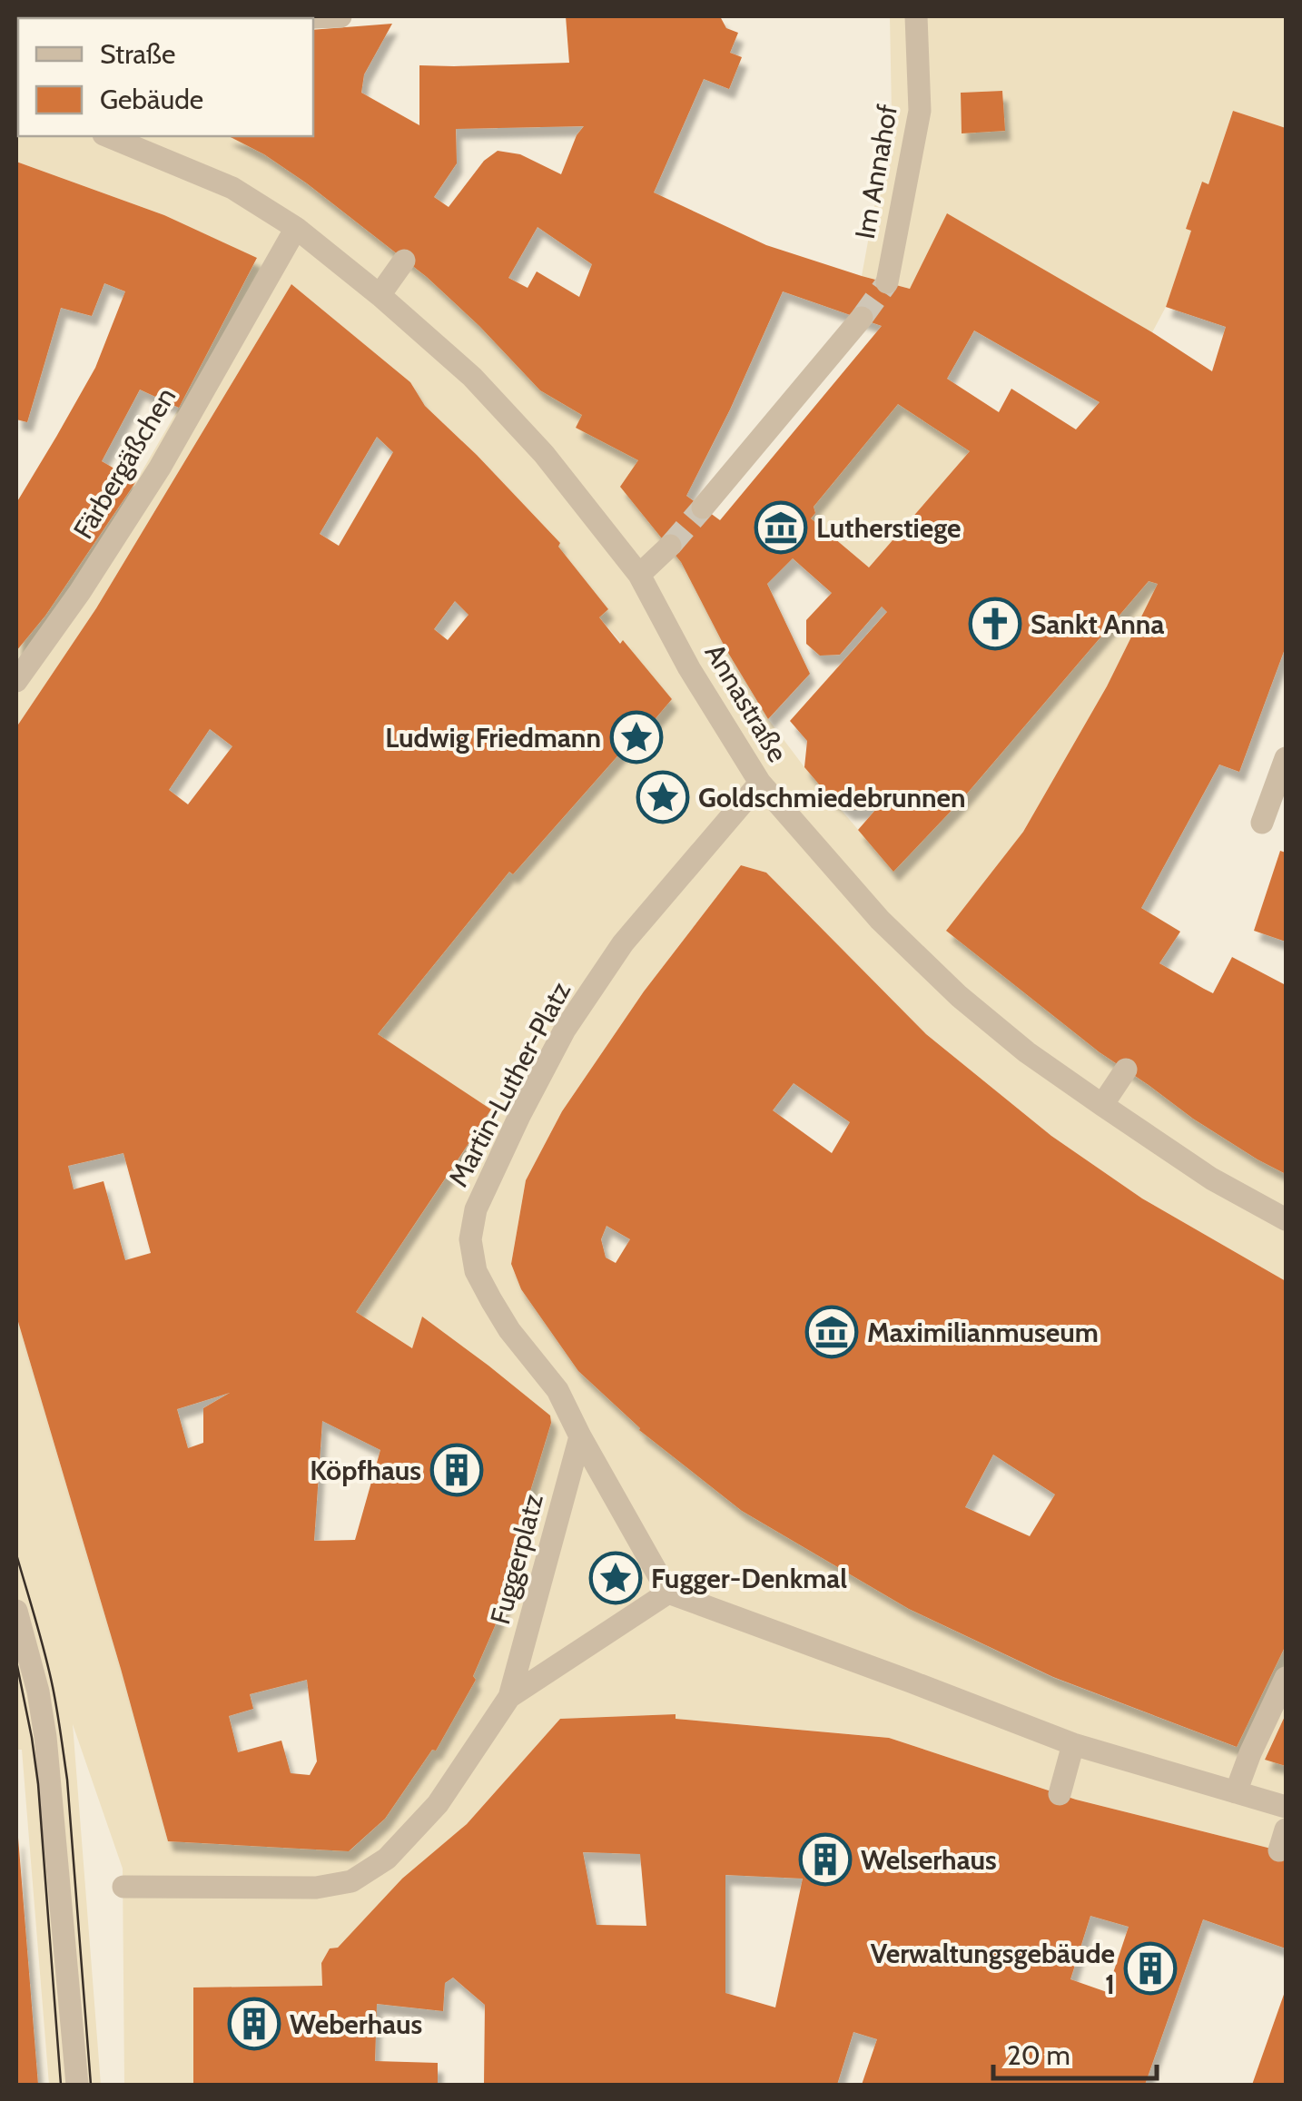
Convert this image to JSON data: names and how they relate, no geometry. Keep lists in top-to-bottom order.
{
  "streets": {
    "street": [
      "Im Annahof",
      "Färbergäßchen",
      "Annastraße",
      "Martin-Luther-Platz",
      "Fuggerplatz"
    ]
  },
  "crossings": [
    ["Färbergäßchen", "Annastraße"],
    ["Annastraße", "Martin-Luther-Platz"],
    ["Martin-Luther-Platz", "Fuggerplatz"]
  ],
  "places": {
    "museum": ["Lutherstiege", "Maximilianmuseum"],
    "church": ["Sankt Anna"],
    "place": ["Ludwig Friedmann", "Goldschmiedebrunnen", "Fugger-Denkmal"],
    "building": [
      "Köpfhaus",
      "Welserhaus",
      "Verwaltungsgebäude 1",
      "Weberhaus"
    ]
  },
  "legend": ["Straße", "Gebäude"],
  "scale_bar": "20 m"
}
